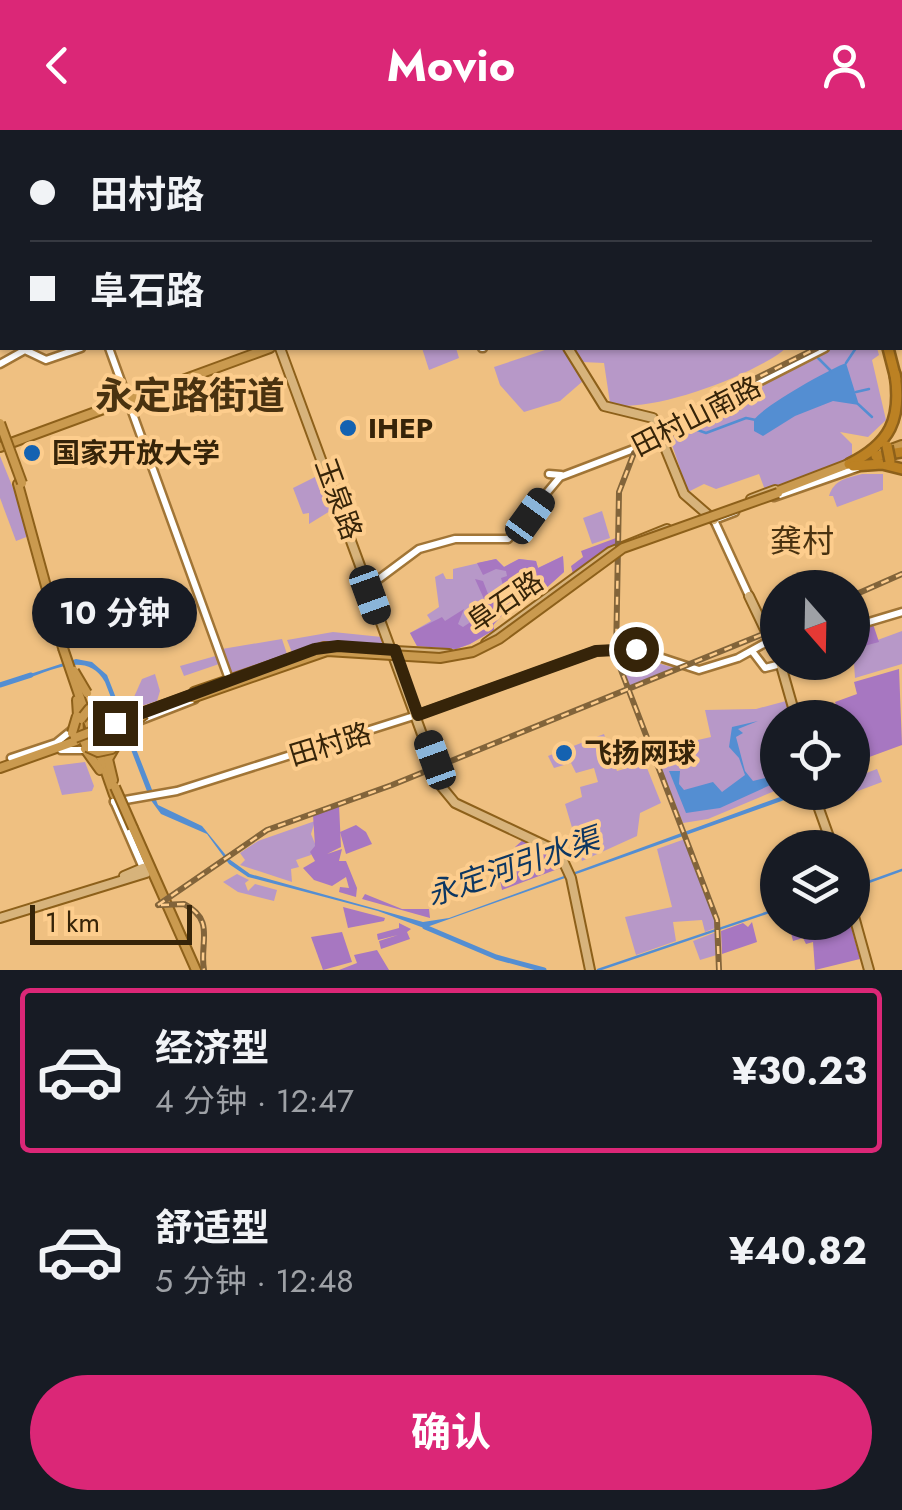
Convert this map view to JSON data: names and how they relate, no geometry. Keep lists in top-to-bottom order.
{
  "streets": {
    "highway": ["阜石路"],
    "main road": ["田村山南路", "玉泉路", "田村路"]
  },
  "crossings": [
    ["田村山南路", "玉泉路"],
    ["玉泉路", "阜石路"]
  ],
  "districts": ["永定路街道", "龚村"],
  "water": ["永定河引水渠"],
  "places": ["IHEP", "国家开放大学", "飞扬网球"],
  "scale_bar": "1 km",
  "north": "bottom",
  "page": {
    "header": "Movio",
    "banner": ["田村路", "阜石路"],
    "bubble": "10 分钟",
    "scale": "1 km",
    "list": [
      {
        "name": "经济型",
        "note": "4 分钟 · 12:47",
        "value": "¥30.23"
      },
      {
        "name": "舒适型",
        "note": "5 分钟 · 12:48",
        "value": "¥40.82"
      }
    ],
    "buttons": "确认"
  }
}
